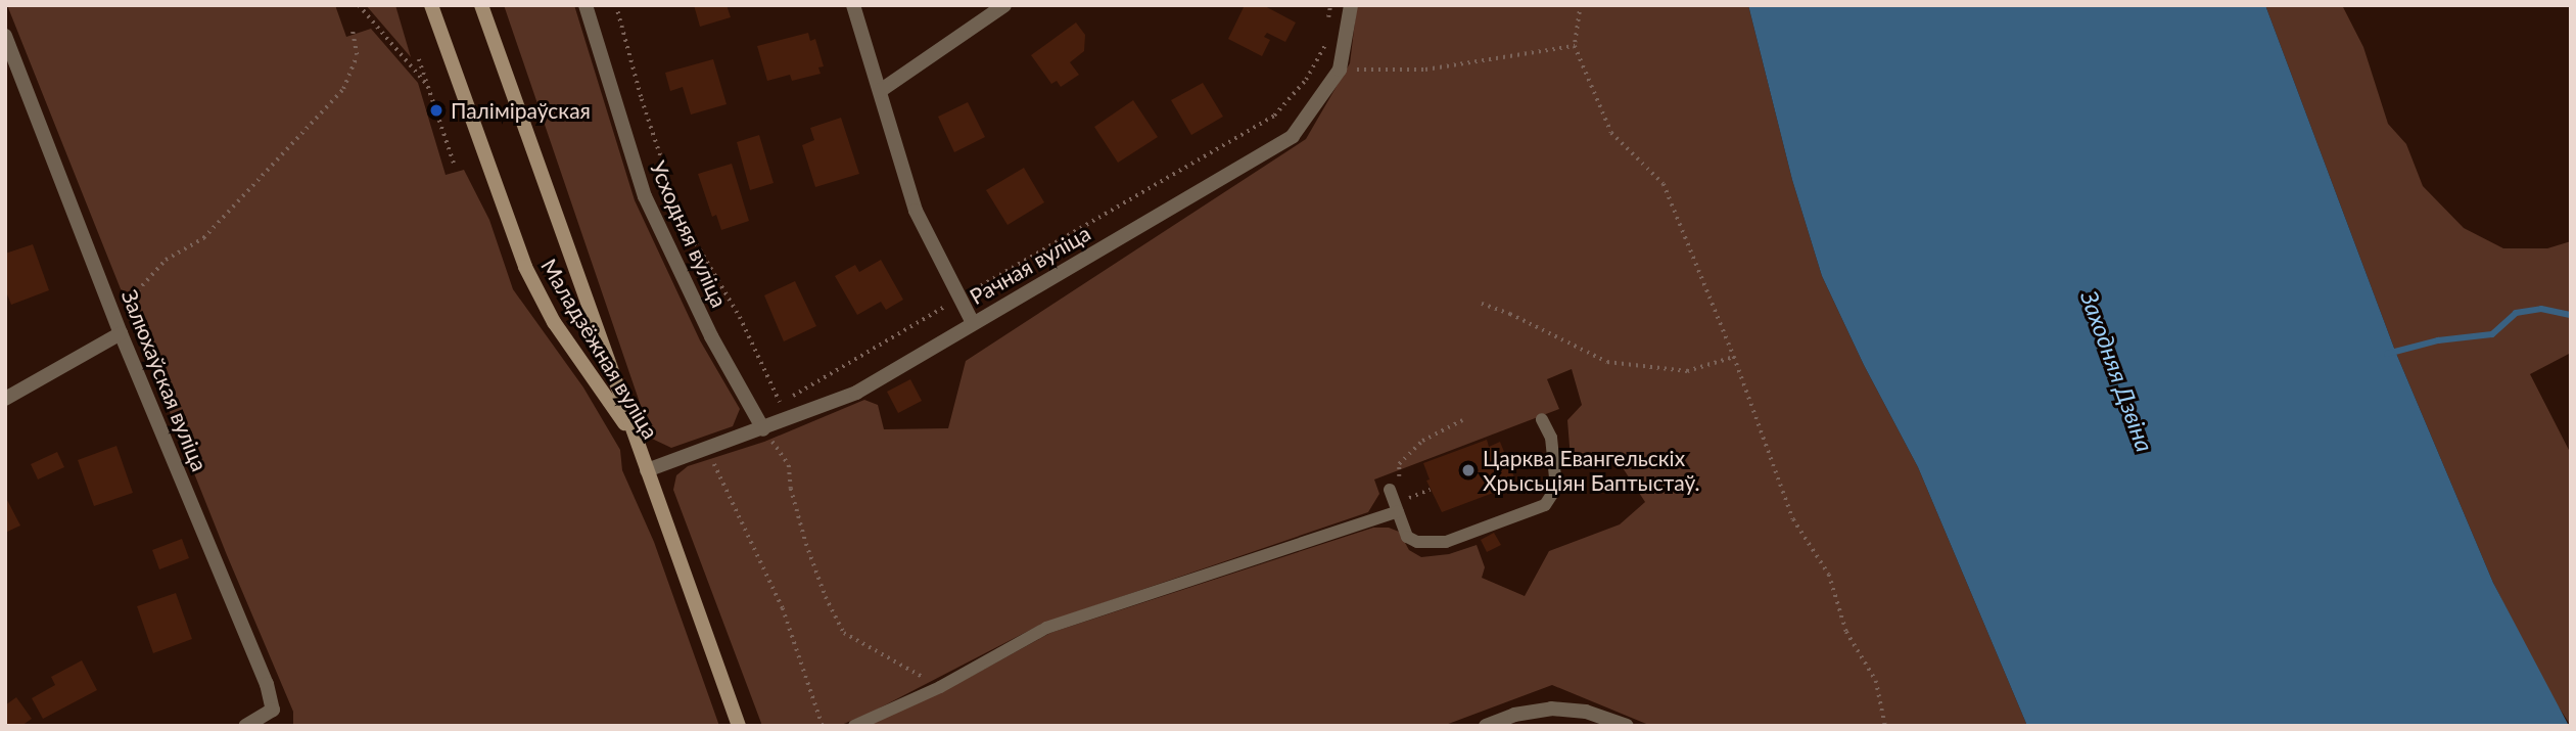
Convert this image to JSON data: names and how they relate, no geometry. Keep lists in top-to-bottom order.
{
  "streets": {
    "main road": ["Маладзёжная вуліца"],
    "street": ["Усходняя вуліца", "Рачная вуліца", "Залюхаўская вуліца"]
  },
  "crossings": [
    ["Усходняя вуліца", "Рачная вуліца"],
    ["Рачная вуліца", "Маладзёжная вуліца"]
  ],
  "water": ["Заходняя Дзвіна"],
  "places": ["Паліміраўская", "Царква Евангельскіх Хрысьціян Баптыстаў."]
}
